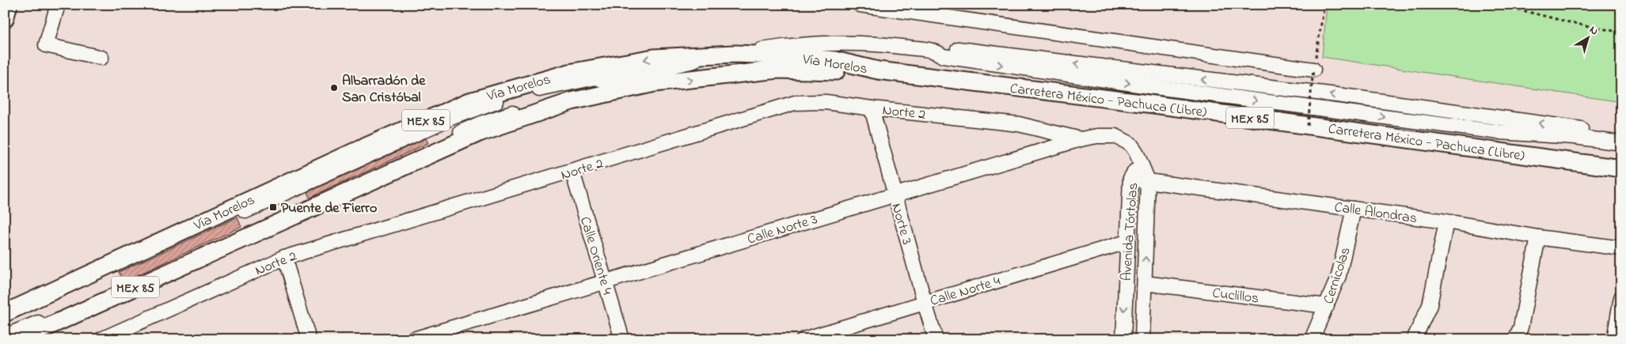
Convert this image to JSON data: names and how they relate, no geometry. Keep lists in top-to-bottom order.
{
  "streets": {
    "main road": ["Vía Morelos", "Carretera México - Pachuca (Libre)", "MEX 85"],
    "street": [
      "Norte 2",
      "Calle Alondras",
      "Norte 3",
      "Calle Norte 3",
      "Avenida Tórtolas",
      "Calle Oriente 4",
      "Cernícolas",
      "Calle Norte 4",
      "Cuclillos"
    ]
  },
  "crossings": [
    ["Vía Morelos", "Carretera México - Pachuca (Libre)"],
    ["Norte 2", "Norte 3"],
    ["Norte 2", "Calle Norte 3"],
    ["Norte 2", "Calle Oriente 4"],
    ["Calle Alondras", "Avenida Tórtolas"],
    ["Calle Alondras", "Cernícolas"],
    ["Norte 3", "Calle Norte 3"],
    ["Norte 3", "Calle Norte 4"],
    ["Calle Norte 3", "Avenida Tórtolas"],
    ["Calle Norte 3", "Calle Oriente 4"],
    ["Avenida Tórtolas", "Calle Norte 4"],
    ["Avenida Tórtolas", "Cuclillos"],
    ["Cernícolas", "Cuclillos"]
  ],
  "places": {
    "other": ["Albarradón de San Cristóbal"],
    "transit": ["Puente de Fierro"]
  },
  "north": "top right"
}
